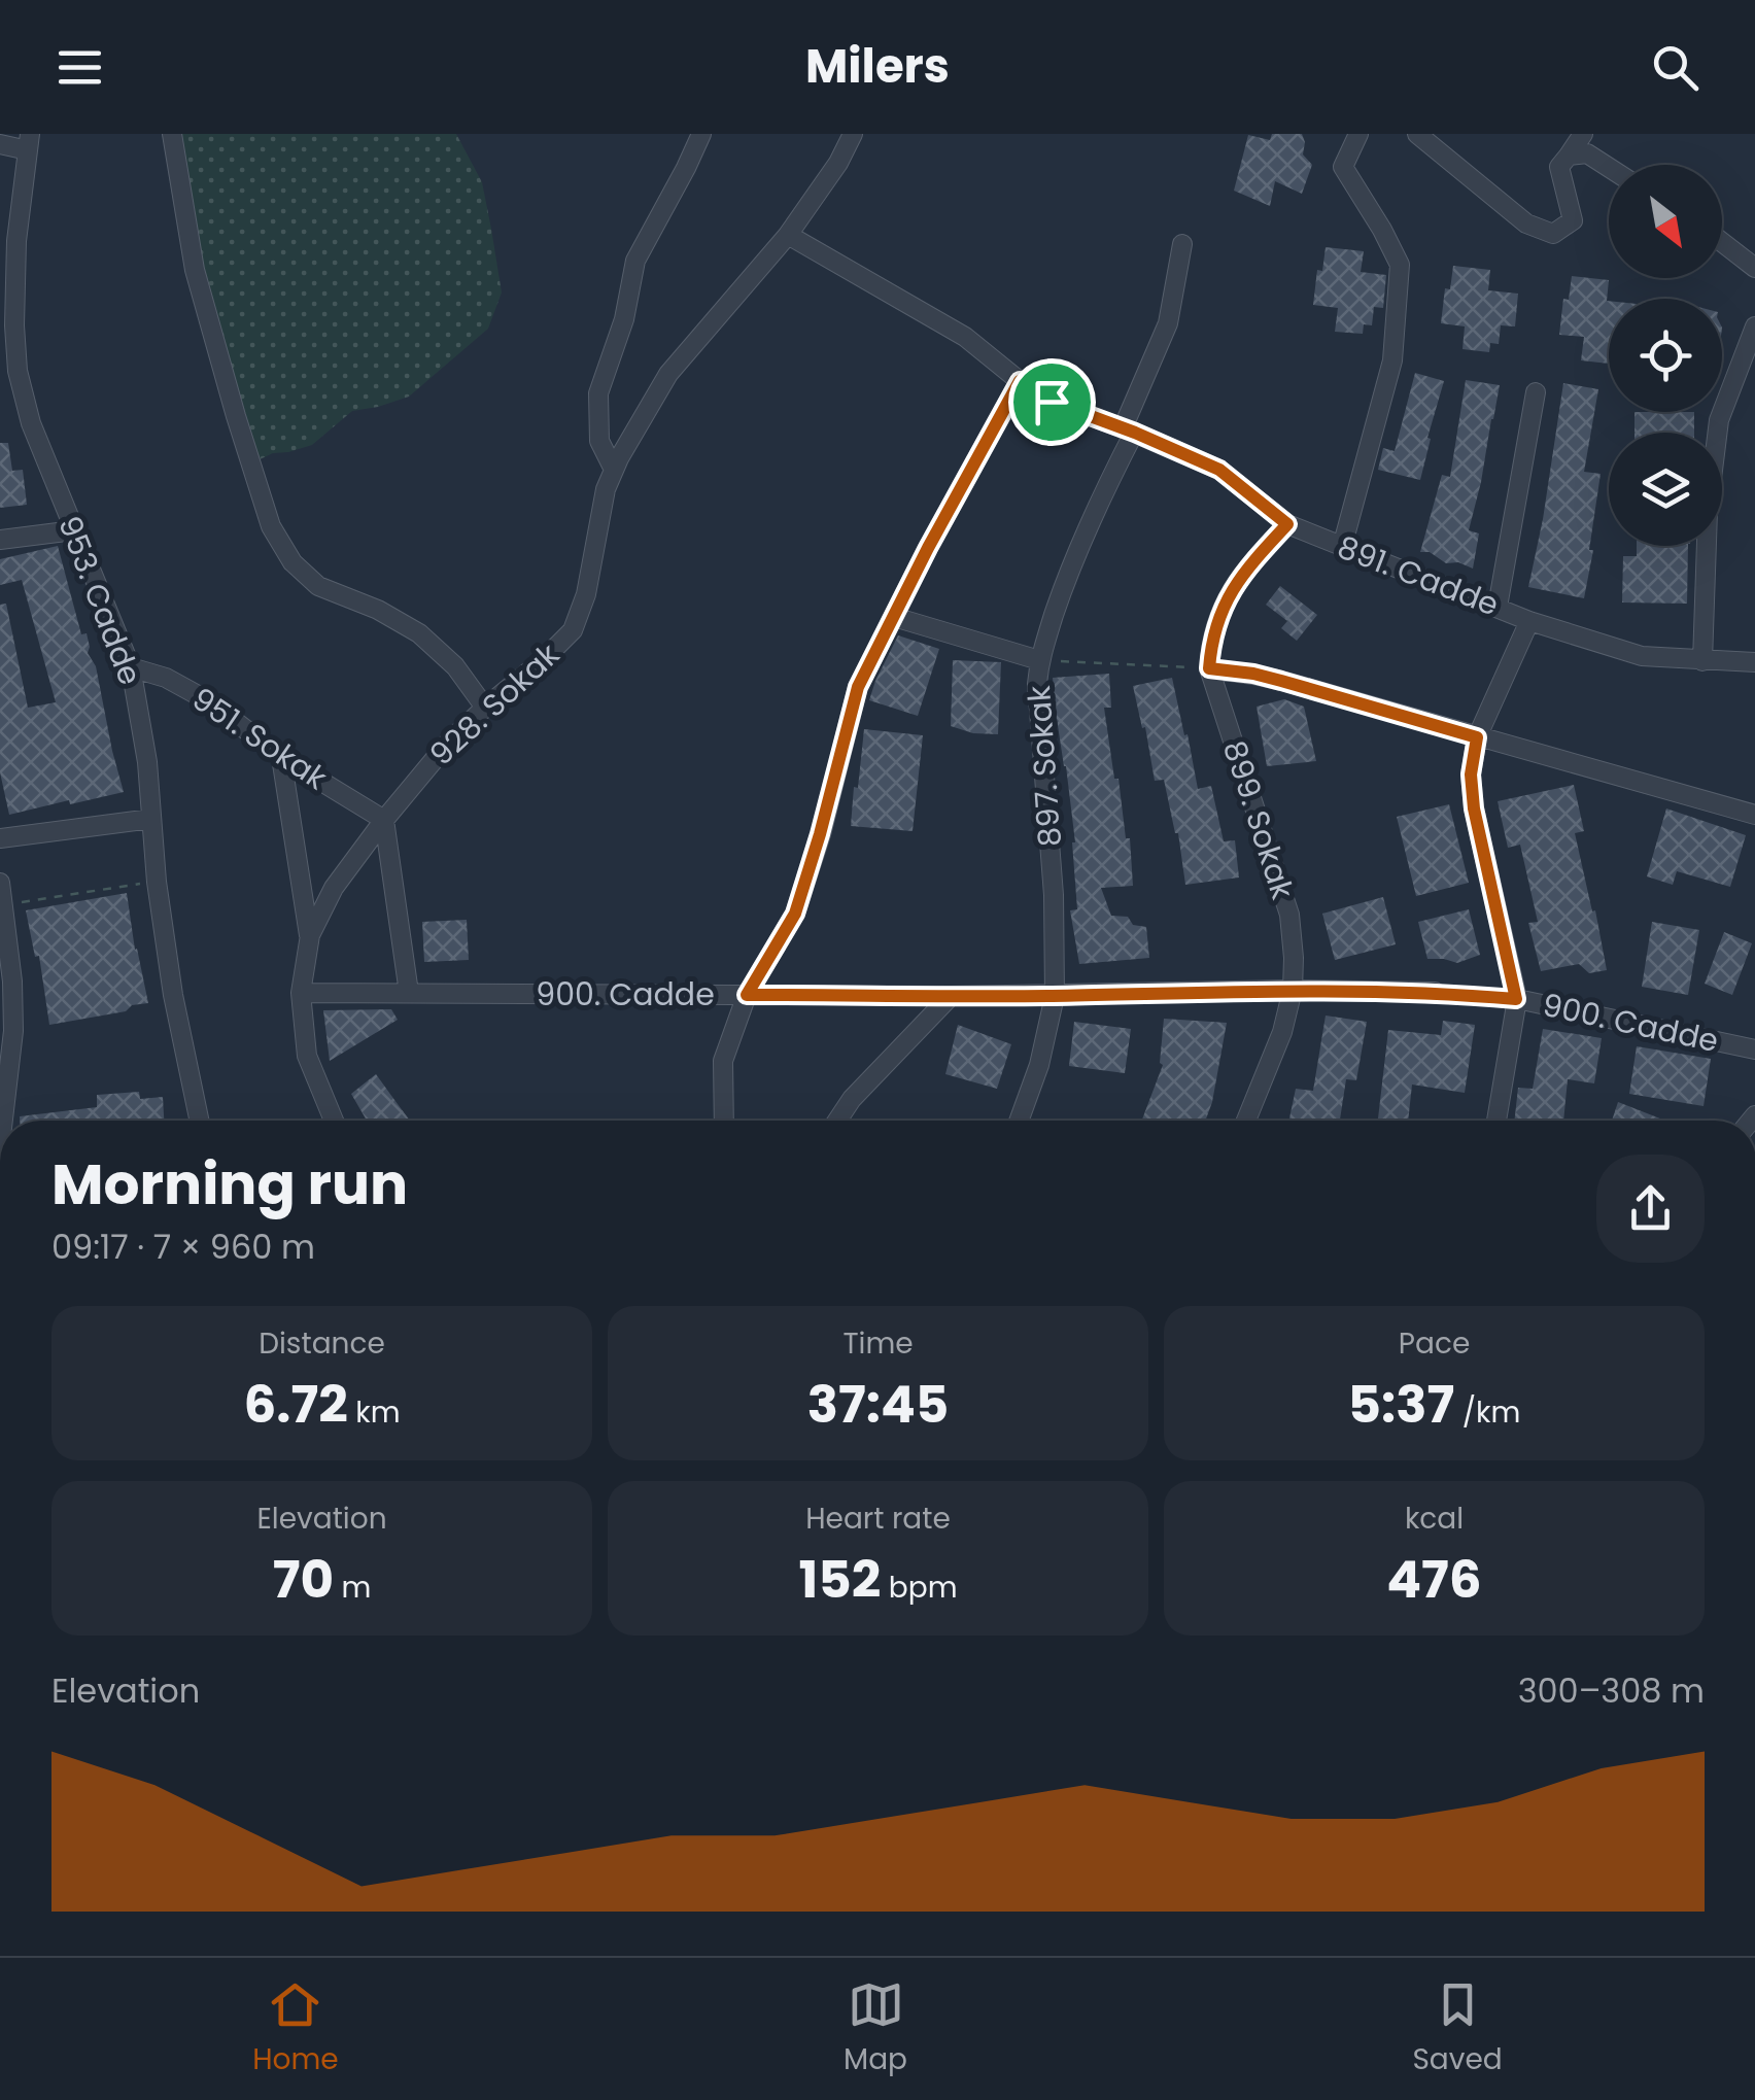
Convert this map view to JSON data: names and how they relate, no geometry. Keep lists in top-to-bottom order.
{
  "streets": {
    "street": [
      "891. Cadde",
      "953. Cadde",
      "928. Sokak",
      "951. Sokak",
      "897. Sokak",
      "899. Sokak",
      "900. Cadde"
    ]
  },
  "crossings": [
    ["891. Cadde", "928. Sokak"],
    ["891. Cadde", "897. Sokak"],
    ["891. Cadde", "899. Sokak"],
    ["953. Cadde", "951. Sokak"],
    ["928. Sokak", "951. Sokak"],
    ["928. Sokak", "900. Cadde"],
    ["897. Sokak", "900. Cadde"],
    ["899. Sokak", "900. Cadde"]
  ],
  "north": "bottom right",
  "page": {
    "header": "Milers",
    "heading": ["Morning run", "09:17 · 7 × 960 m"],
    "stats": [
      ["Distance", "6.72 km"],
      ["Time", "37:45"],
      ["Pace", "5:37 /km"],
      ["Elevation", "70 m"],
      ["Heart rate", "152 bpm"],
      ["kcal", "476"]
    ],
    "chart": ["Elevation", "300–308 m"],
    "tabs": ["Home", "Map", "Saved"]
  }
}
